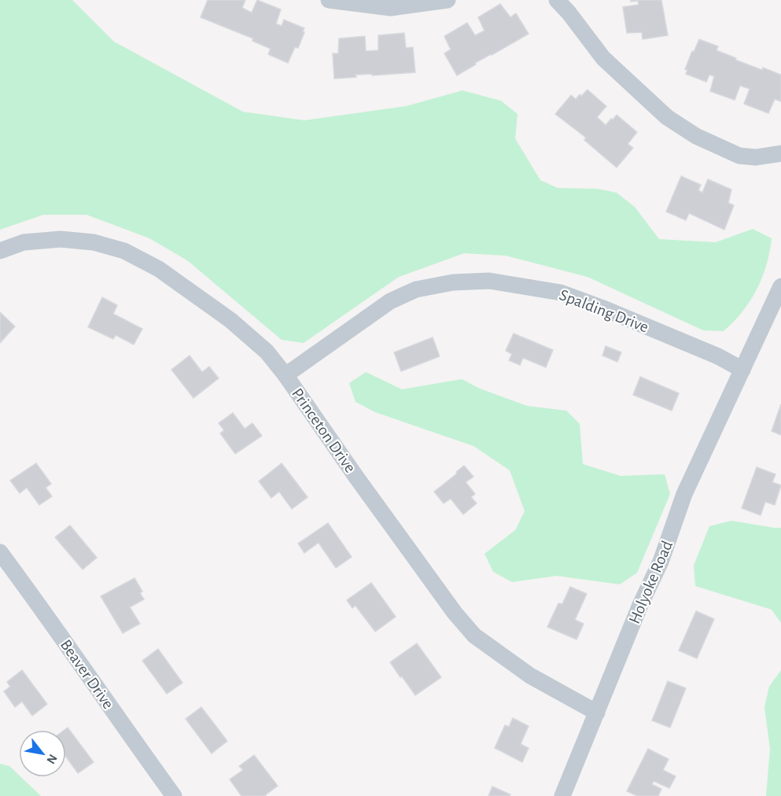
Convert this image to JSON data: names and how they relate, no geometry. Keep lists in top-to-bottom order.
{
  "streets": {
    "street": [
      "Spalding Drive",
      "Princeton Drive",
      "Holyoke Road",
      "Beaver Drive"
    ]
  },
  "crossings": [
    ["Spalding Drive", "Princeton Drive"],
    ["Spalding Drive", "Holyoke Road"],
    ["Princeton Drive", "Holyoke Road"]
  ],
  "north": "bottom right"
}
